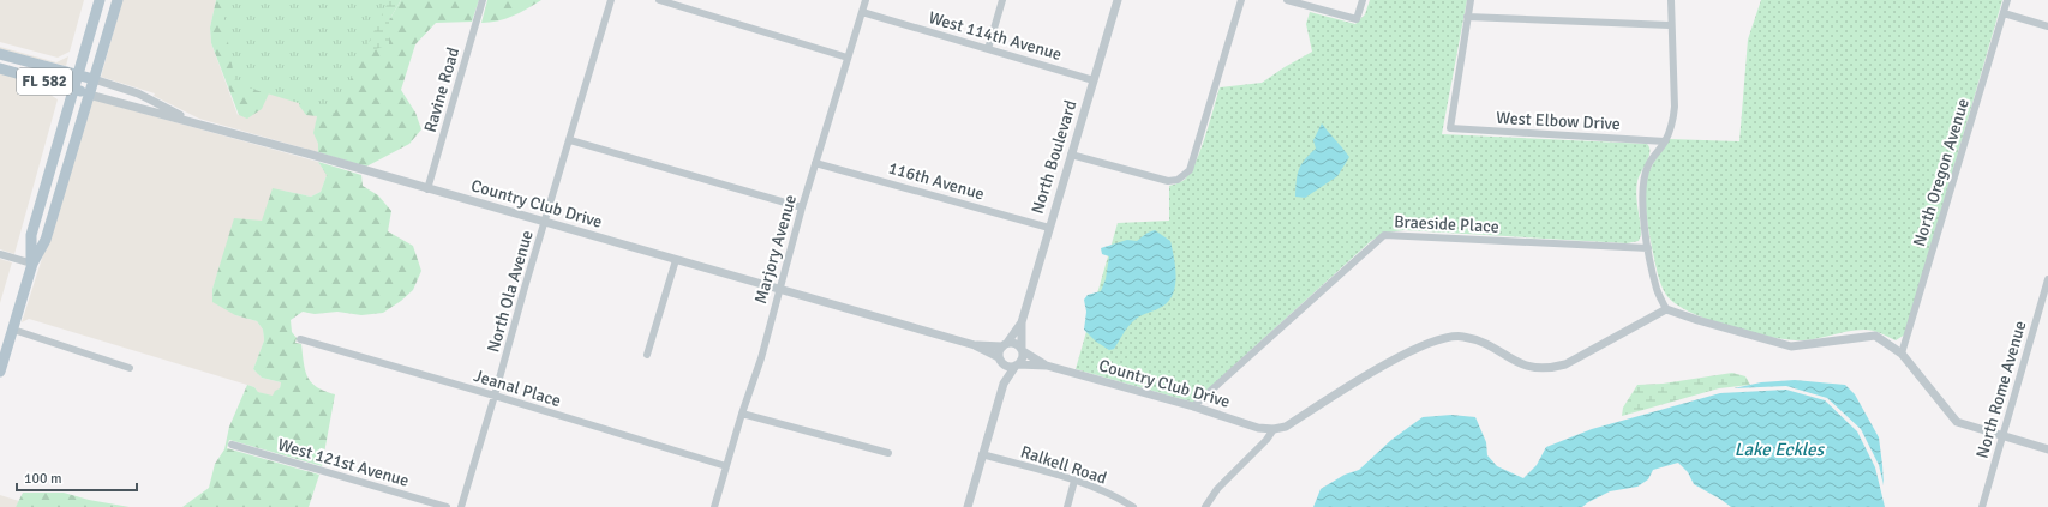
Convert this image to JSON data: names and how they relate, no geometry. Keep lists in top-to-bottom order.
{
  "streets": {
    "main road": ["FL 582"],
    "street": [
      "West 114th Avenue",
      "Ravine Road",
      "West Elbow Drive",
      "North Boulevard",
      "North Oregon Avenue",
      "116th Avenue",
      "Country Club Drive",
      "Braeside Place",
      "Marjory Avenue",
      "North Ola Avenue",
      "Jeanal Place",
      "North Rome Avenue",
      "West 121st Avenue",
      "Ralkell Road"
    ]
  },
  "crossings": [
    ["West 114th Avenue", "North Boulevard"],
    ["West 114th Avenue", "Marjory Avenue"],
    ["FL 582", "Country Club Drive"],
    ["Ravine Road", "Country Club Drive"],
    ["North Boulevard", "116th Avenue"],
    ["North Boulevard", "Country Club Drive"],
    ["116th Avenue", "Marjory Avenue"],
    ["Country Club Drive", "Braeside Place"],
    ["Country Club Drive", "Marjory Avenue"],
    ["Country Club Drive", "North Ola Avenue"],
    ["Marjory Avenue", "Jeanal Place"],
    ["North Ola Avenue", "Jeanal Place"]
  ],
  "water": ["Lake Eckles"],
  "scale_bar": "100 m"
}
